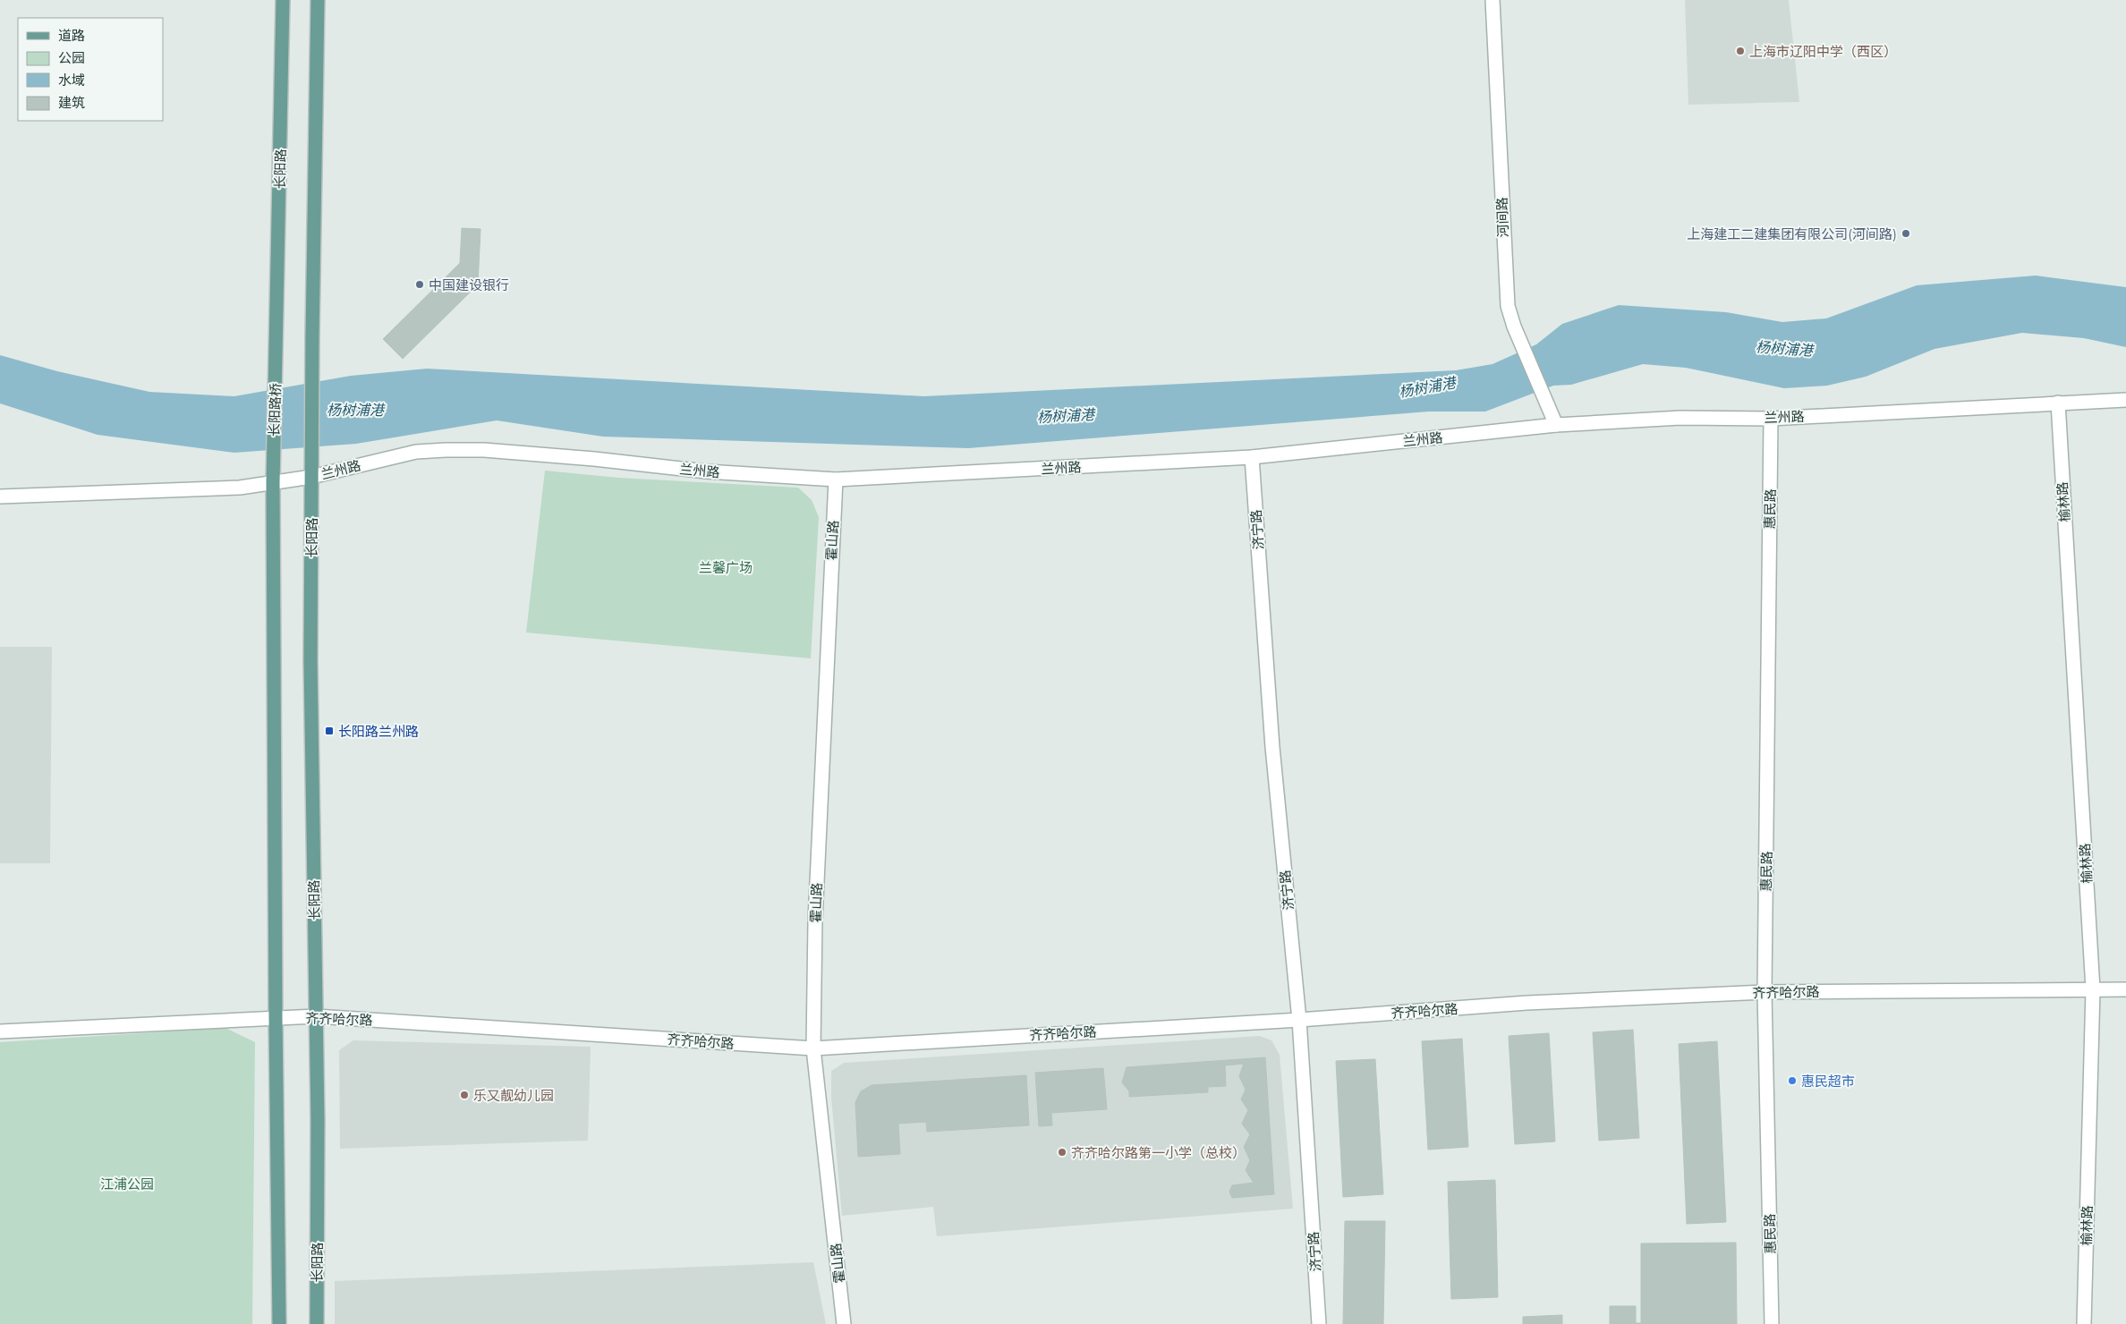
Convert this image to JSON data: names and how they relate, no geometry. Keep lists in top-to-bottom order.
{
  "streets": {
    "main road": ["长阳路", "长阳路桥"],
    "street": [
      "河间路",
      "兰州路",
      "榆林路",
      "惠民路",
      "济宁路",
      "霍山路",
      "齐齐哈尔路"
    ]
  },
  "crossings": [
    ["长阳路", "长阳路桥"],
    ["长阳路", "兰州路"],
    ["长阳路", "齐齐哈尔路"],
    ["河间路", "兰州路"],
    ["长阳路桥", "兰州路"],
    ["兰州路", "榆林路"],
    ["兰州路", "惠民路"],
    ["兰州路", "济宁路"],
    ["兰州路", "霍山路"],
    ["榆林路", "齐齐哈尔路"],
    ["惠民路", "齐齐哈尔路"],
    ["济宁路", "齐齐哈尔路"],
    ["霍山路", "齐齐哈尔路"]
  ],
  "water": ["杨树浦港"],
  "parks": ["兰馨广场", "江浦公园"],
  "places": {
    "other": [
      "上海市辽阳中学（西区）",
      "上海建工二建集团有限公司(河间路)",
      "中国建设银行",
      "惠民超市",
      "乐又靓幼儿园",
      "齐齐哈尔路第一小学（总校）"
    ],
    "transit": ["长阳路兰州路"]
  },
  "legend": [
    "道路",
    "公园",
    "水域",
    "建筑"
  ]
}
